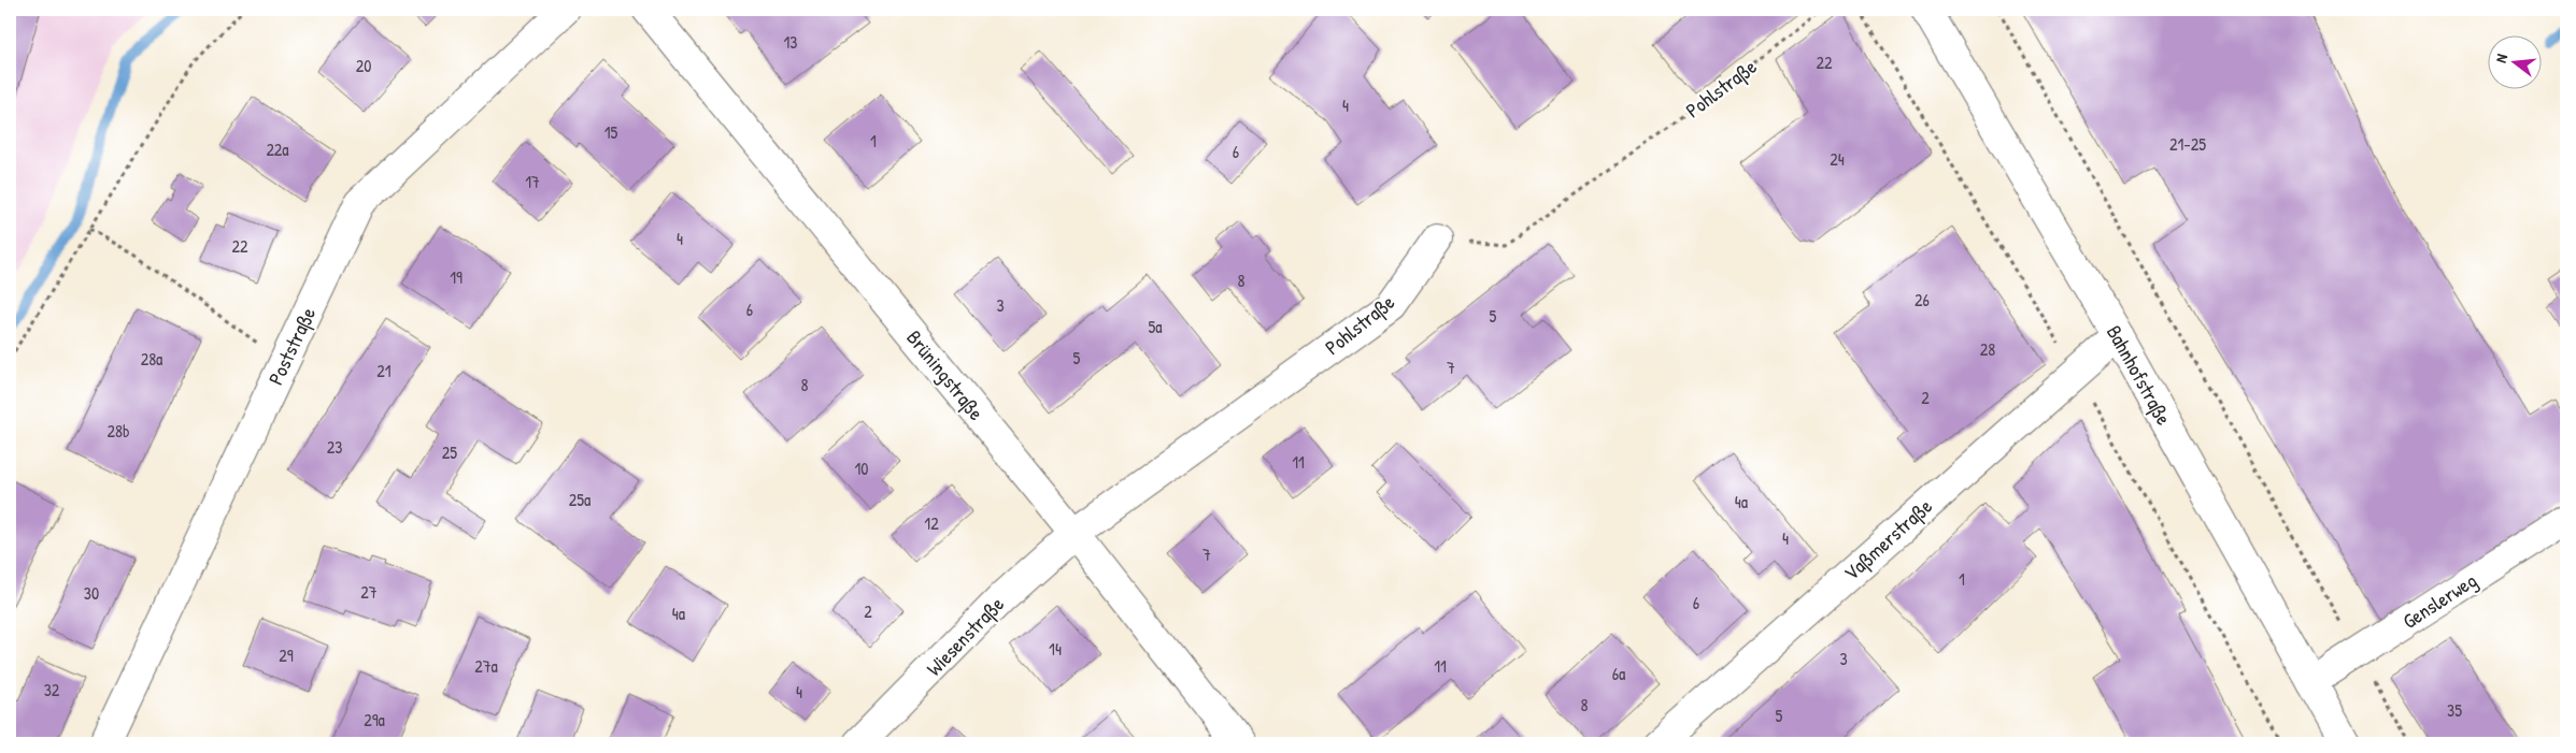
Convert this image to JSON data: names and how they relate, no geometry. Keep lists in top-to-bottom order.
{
  "streets": {
    "street": [
      "Pohlstraße",
      "Poststraße",
      "Brüningstraße",
      "Bahnhofstraße",
      "Vaßmerstraße",
      "Genslerweg",
      "Wiesenstraße"
    ]
  },
  "crossings": [
    ["Pohlstraße", "Brüningstraße"],
    ["Pohlstraße", "Wiesenstraße"],
    ["Brüningstraße", "Wiesenstraße"],
    ["Bahnhofstraße", "Vaßmerstraße"],
    ["Bahnhofstraße", "Genslerweg"]
  ],
  "house_numbers": [
    "13",
    "22",
    "20",
    "4",
    "15",
    "1",
    "21-25",
    "22a",
    "6",
    "24",
    "17",
    "4",
    "22",
    "19",
    "8",
    "26",
    "3",
    "6",
    "5",
    "5a",
    "28",
    "5",
    "28a",
    "7",
    "21",
    "8",
    "2",
    "28b",
    "23",
    "25",
    "11",
    "10",
    "25a",
    "4a",
    "12",
    "4",
    "7",
    "1",
    "27",
    "30",
    "6",
    "2",
    "4a",
    "14",
    "29",
    "3",
    "27a",
    "11",
    "6a",
    "32",
    "4",
    "8",
    "35",
    "5",
    "29a"
  ],
  "north": "left"
}
